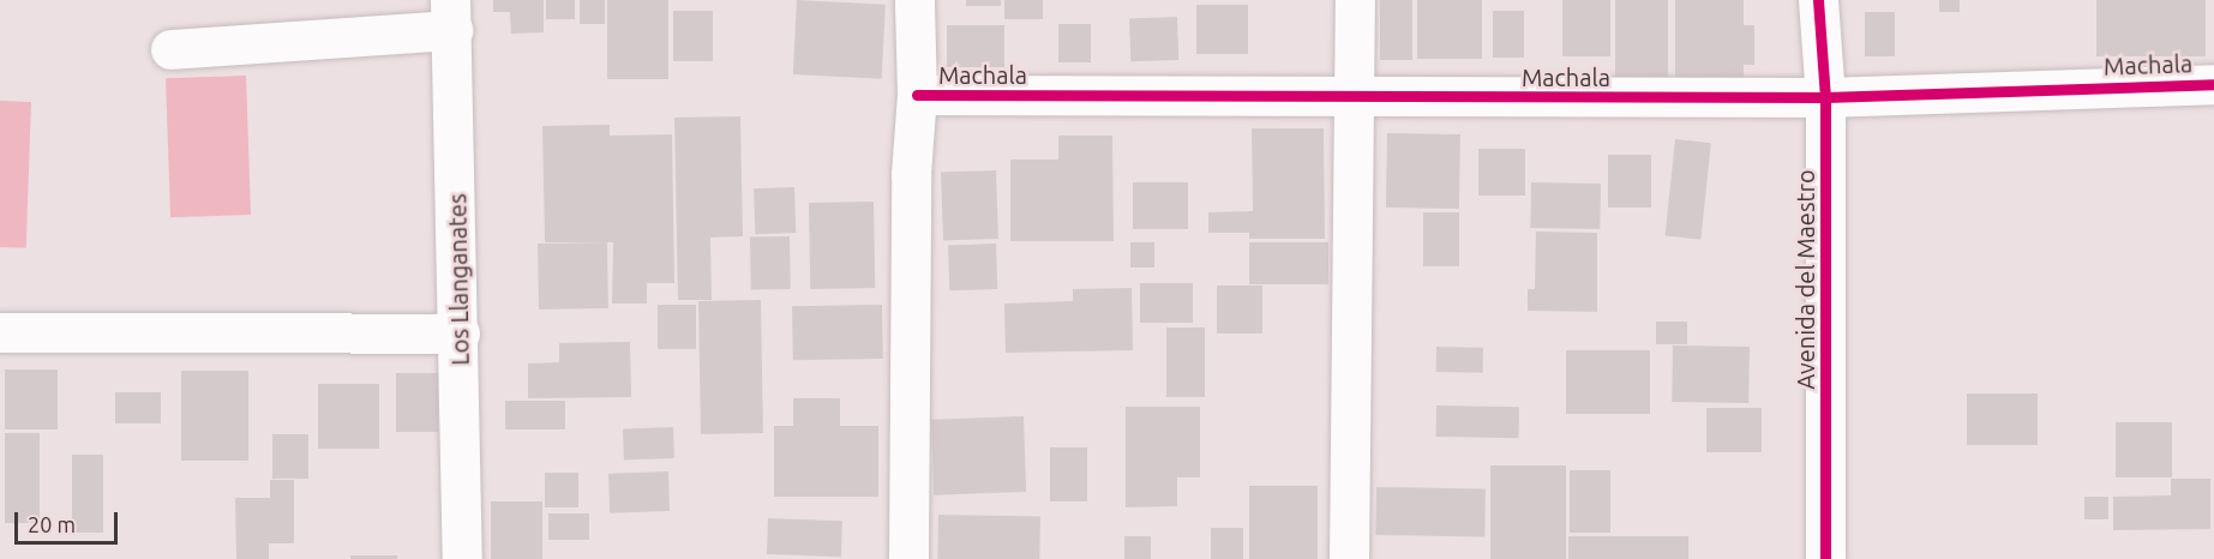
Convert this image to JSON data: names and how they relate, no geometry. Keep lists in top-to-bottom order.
{
  "streets": {
    "street": ["Machala", "Los Llanganates", "Avenida del Maestro"]
  },
  "crossings": [
    ["Machala", "Avenida del Maestro"]
  ],
  "scale_bar": "20 m"
}
